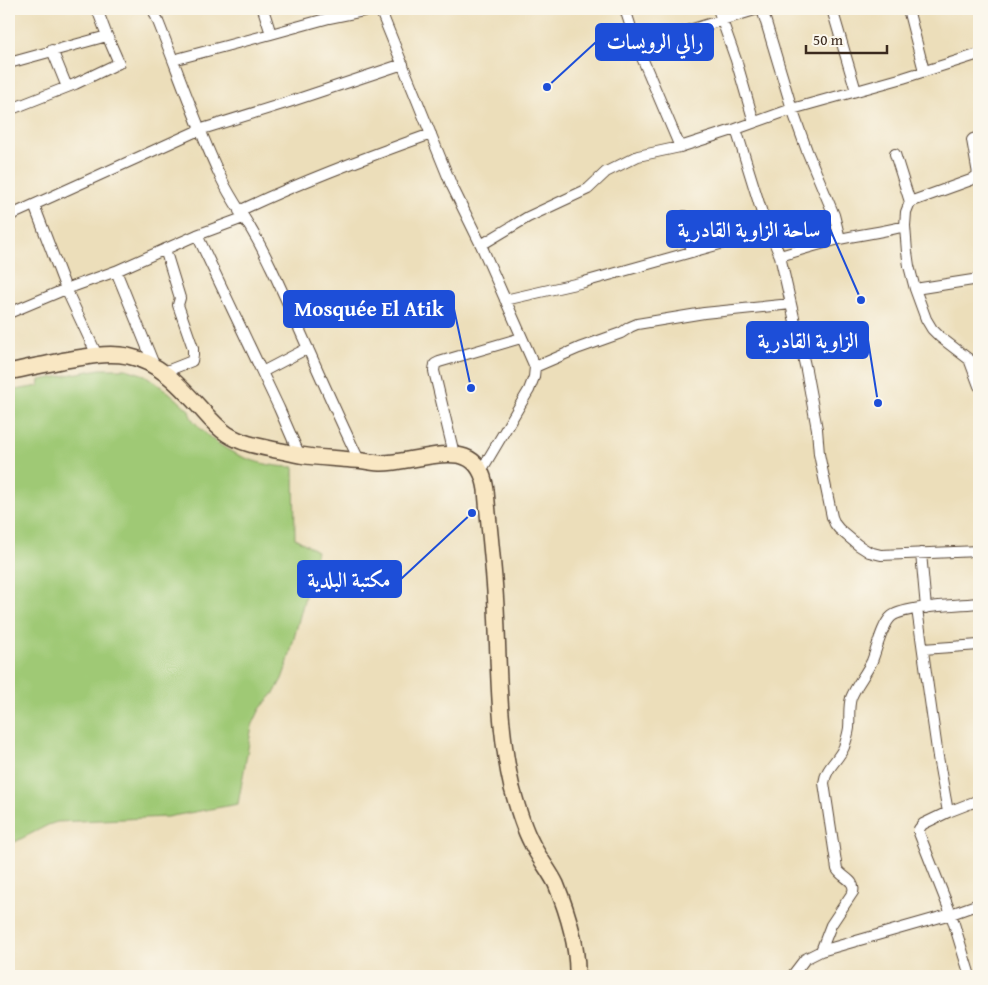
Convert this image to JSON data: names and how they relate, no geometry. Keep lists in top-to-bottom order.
{
  "places": [
    "رالي الرويسات",
    "ساحة الزاوية القادرية",
    "Mosquée El Atik",
    "الزاوية القادرية",
    "مكتبة البلدية"
  ],
  "scale_bar": "50 m"
}
